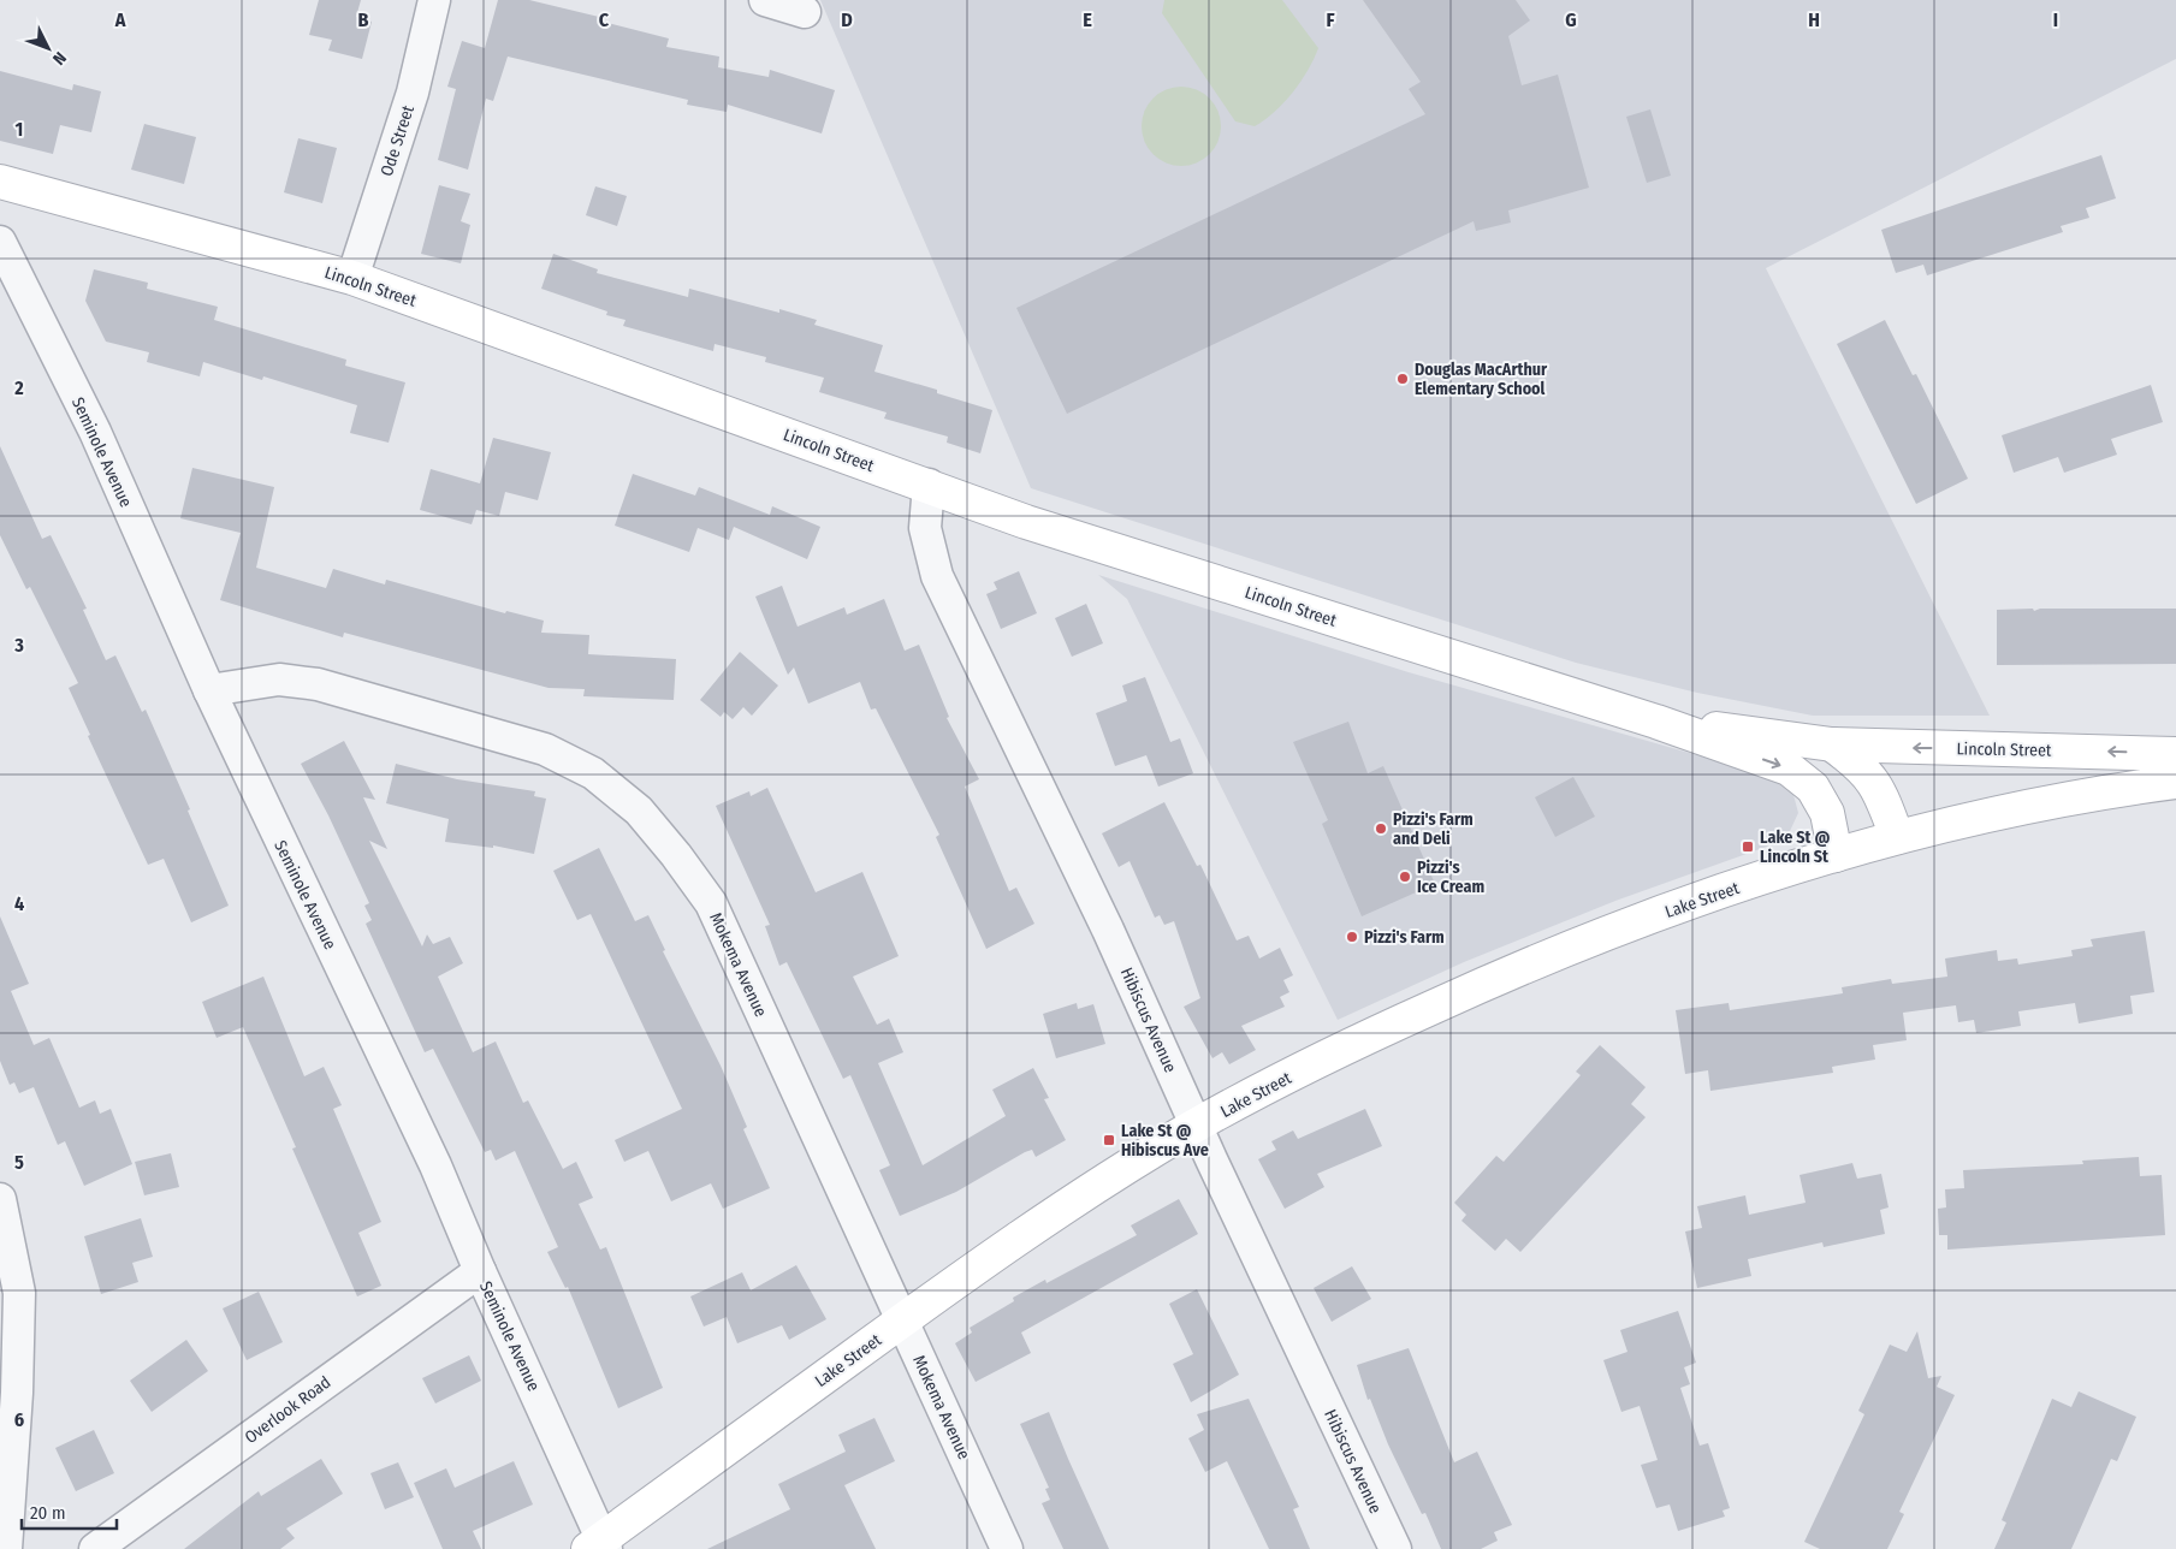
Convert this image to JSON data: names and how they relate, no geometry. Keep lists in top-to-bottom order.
{
  "streets": {
    "street": [
      "Ode Street",
      "Lincoln Street",
      "Seminole Avenue",
      "Lake Street",
      "Mokema Avenue",
      "Hibiscus Avenue",
      "Overlook Road"
    ]
  },
  "crossings": [
    ["Ode Street", "Lincoln Street"],
    ["Lincoln Street", "Lake Street"],
    ["Lincoln Street", "Hibiscus Avenue"],
    ["Seminole Avenue", "Lake Street"],
    ["Seminole Avenue", "Mokema Avenue"],
    ["Seminole Avenue", "Overlook Road"],
    ["Lake Street", "Mokema Avenue"],
    ["Lake Street", "Hibiscus Avenue"]
  ],
  "places": {
    "other": [
      "Douglas MacArthur Elementary School",
      "Pizzi's Farm and Deli",
      "Pizzi's Ice Cream",
      "Pizzi's Farm"
    ],
    "transit": ["Lake St @ Lincoln St", "Lake St @ Hibiscus Ave"]
  },
  "scale_bar": "20 m",
  "north": "bottom right",
  "grid": {
    "columns": [
      "A",
      "B",
      "C",
      "D",
      "E",
      "F",
      "G",
      "H",
      "I"
    ],
    "rows": [
      "1",
      "2",
      "3",
      "4",
      "5",
      "6"
    ]
  }
}
